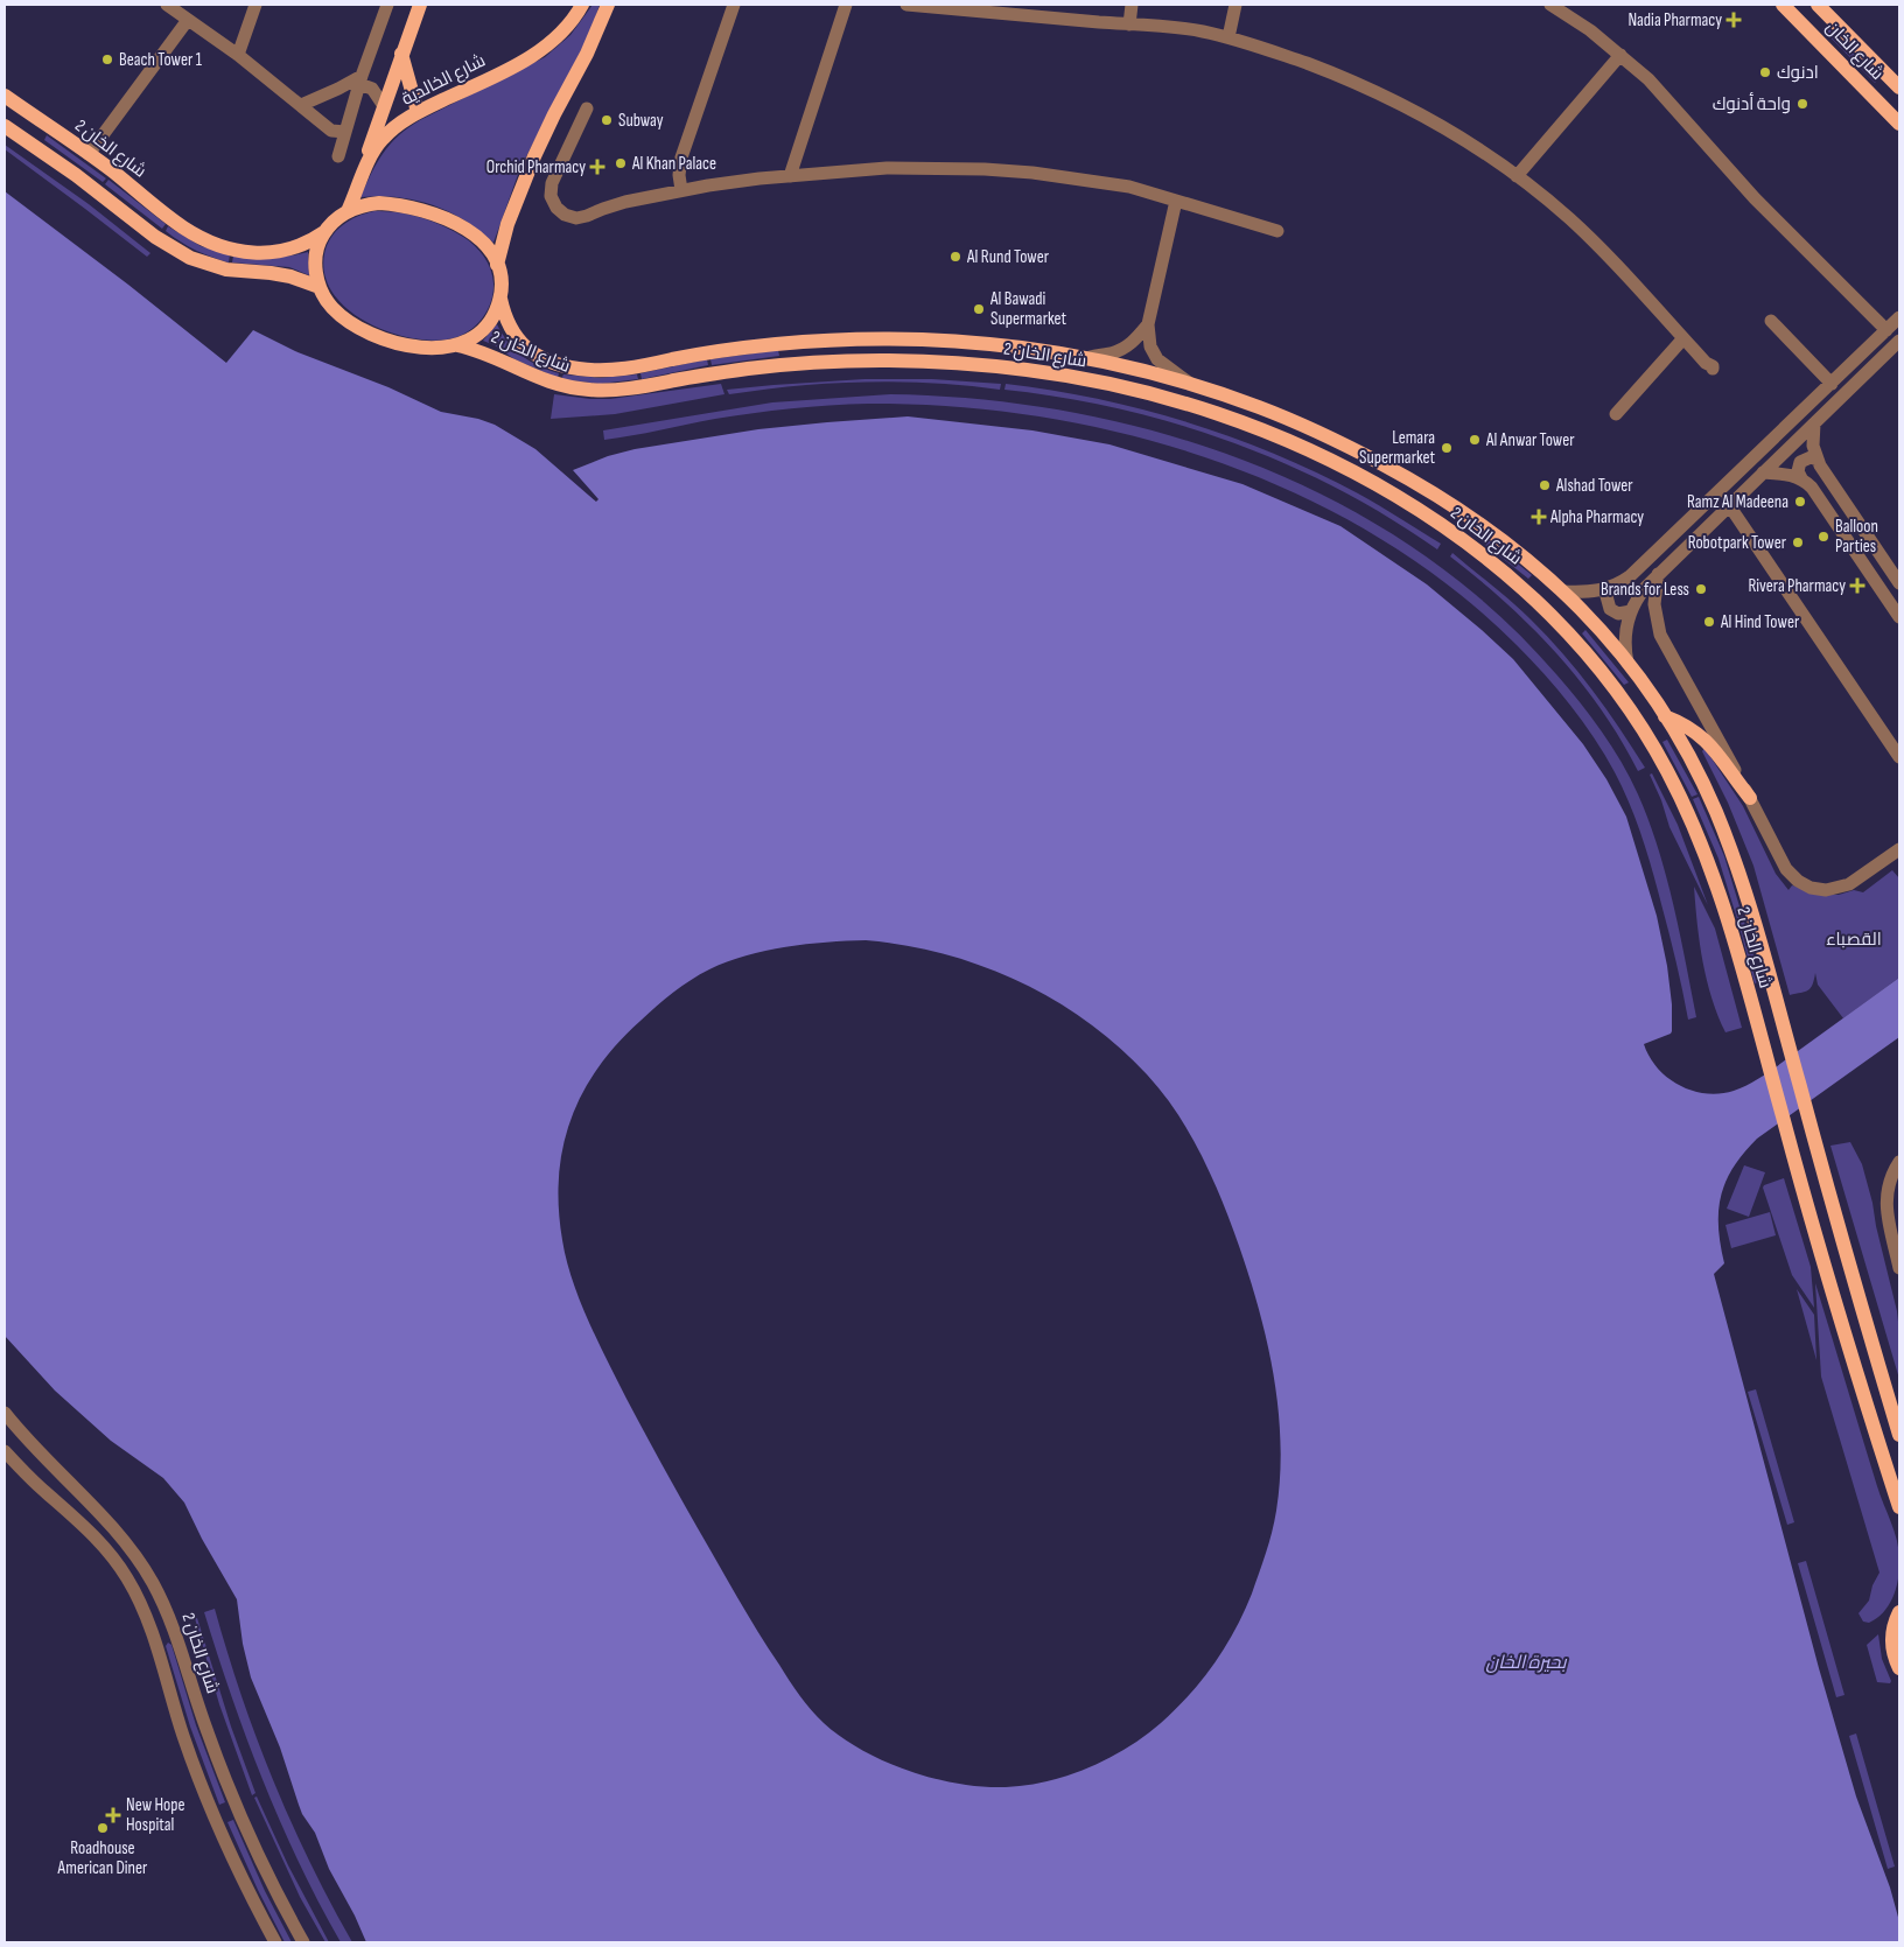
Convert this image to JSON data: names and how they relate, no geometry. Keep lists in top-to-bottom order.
{
  "streets": {
    "main road": ["شارع الخان", "شارع الخالدية", "شارع الخان 2"]
  },
  "crossings": [
    ["شارع الخالدية", "شارع الخان 2"]
  ],
  "water": ["بحيرة الخان"],
  "parks": ["القصباء"],
  "places": {
    "health": [
      "Nadia Pharmacy",
      "Orchid Pharmacy",
      "Alpha Pharmacy",
      "Rivera Pharmacy",
      "New Hope Hospital"
    ],
    "other": [
      "Beach Tower 1",
      "ادنوك",
      "واحة أدنوك",
      "Subway",
      "Al Khan Palace",
      "Al Rund Tower",
      "Al Bawadi Supermarket",
      "Al Anwar Tower",
      "Lemara Supermarket",
      "Alshad Tower",
      "Ramz Al Madeena",
      "Balloon Parties",
      "Robotpark Tower",
      "Brands for Less",
      "Al Hind Tower",
      "Roadhouse American Diner"
    ]
  }
}
